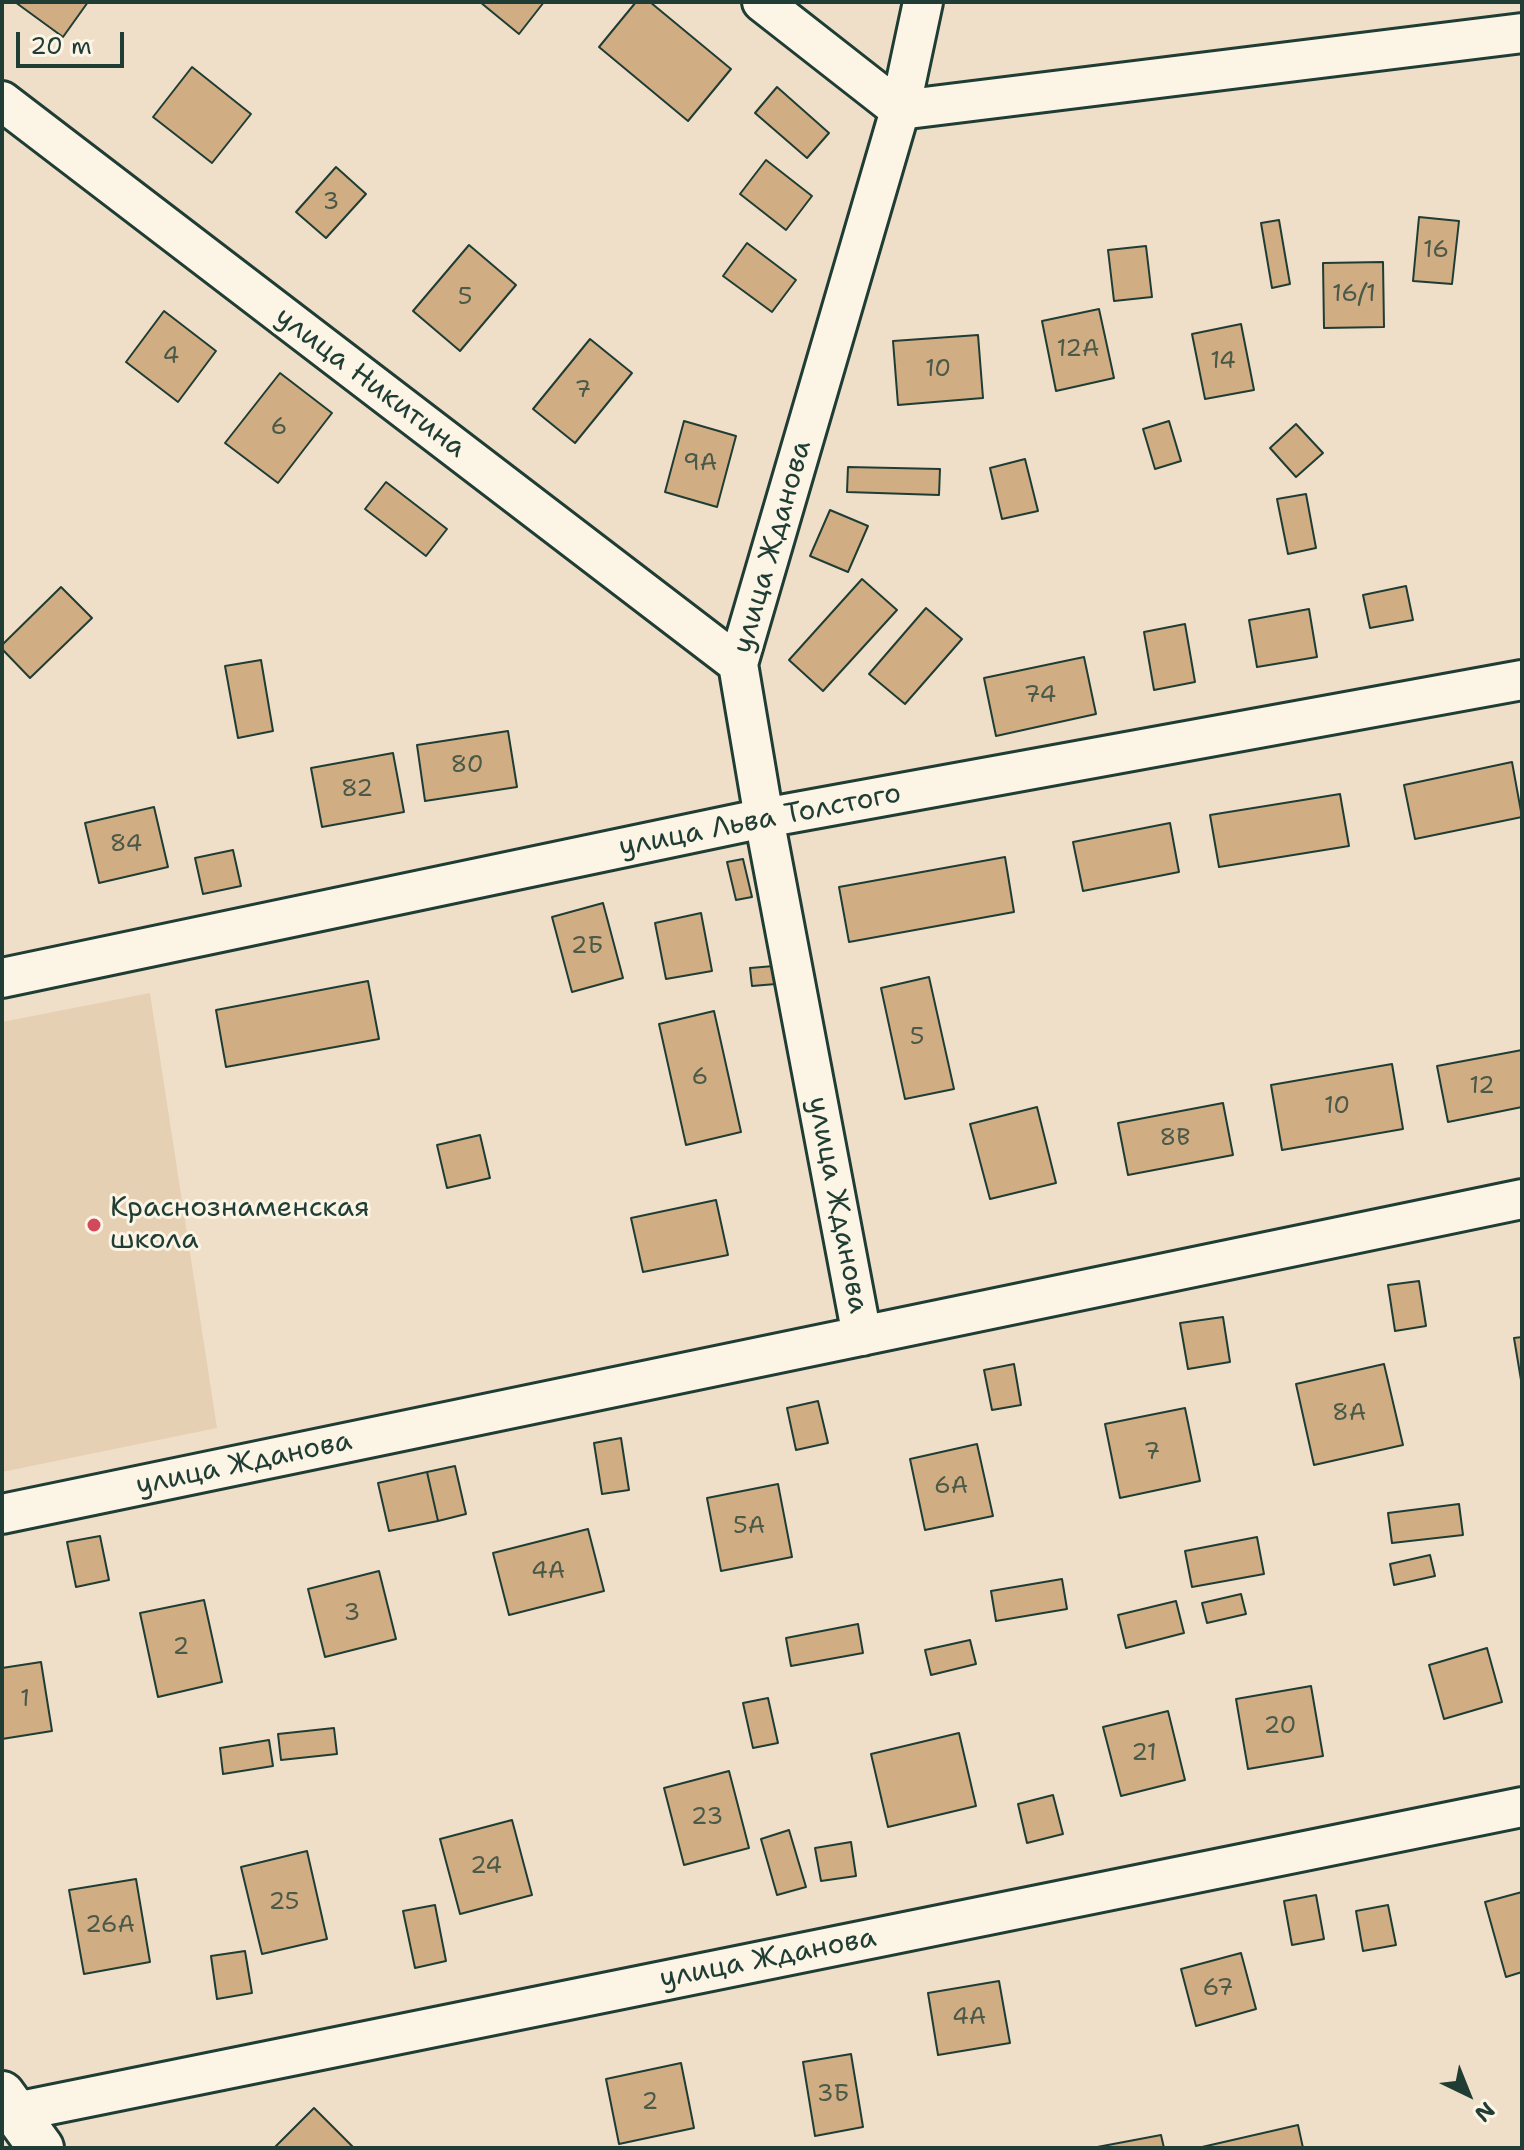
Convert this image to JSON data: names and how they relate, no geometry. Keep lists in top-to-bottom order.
{
  "streets": {
    "street": ["улица Никитина", "улица Жданова", "улица Льва Толстого"]
  },
  "crossings": [
    ["улица Никитина", "улица Жданова"],
    ["улица Жданова", "улица Льва Толстого"]
  ],
  "places": ["Краснознаменская школа"],
  "house_numbers": [
    "3",
    "16",
    "16/1",
    "5",
    "12А",
    "4",
    "14",
    "10",
    "7",
    "6",
    "9А",
    "74",
    "80",
    "82",
    "84",
    "2Б",
    "5",
    "6",
    "12",
    "10",
    "8В",
    "8А",
    "7",
    "6А",
    "5А",
    "4А",
    "3",
    "2",
    "1",
    "20",
    "21",
    "23",
    "24",
    "25",
    "26А",
    "67",
    "4А",
    "3Б",
    "2"
  ],
  "scale_bar": "20 m",
  "north": "bottom right"
}
